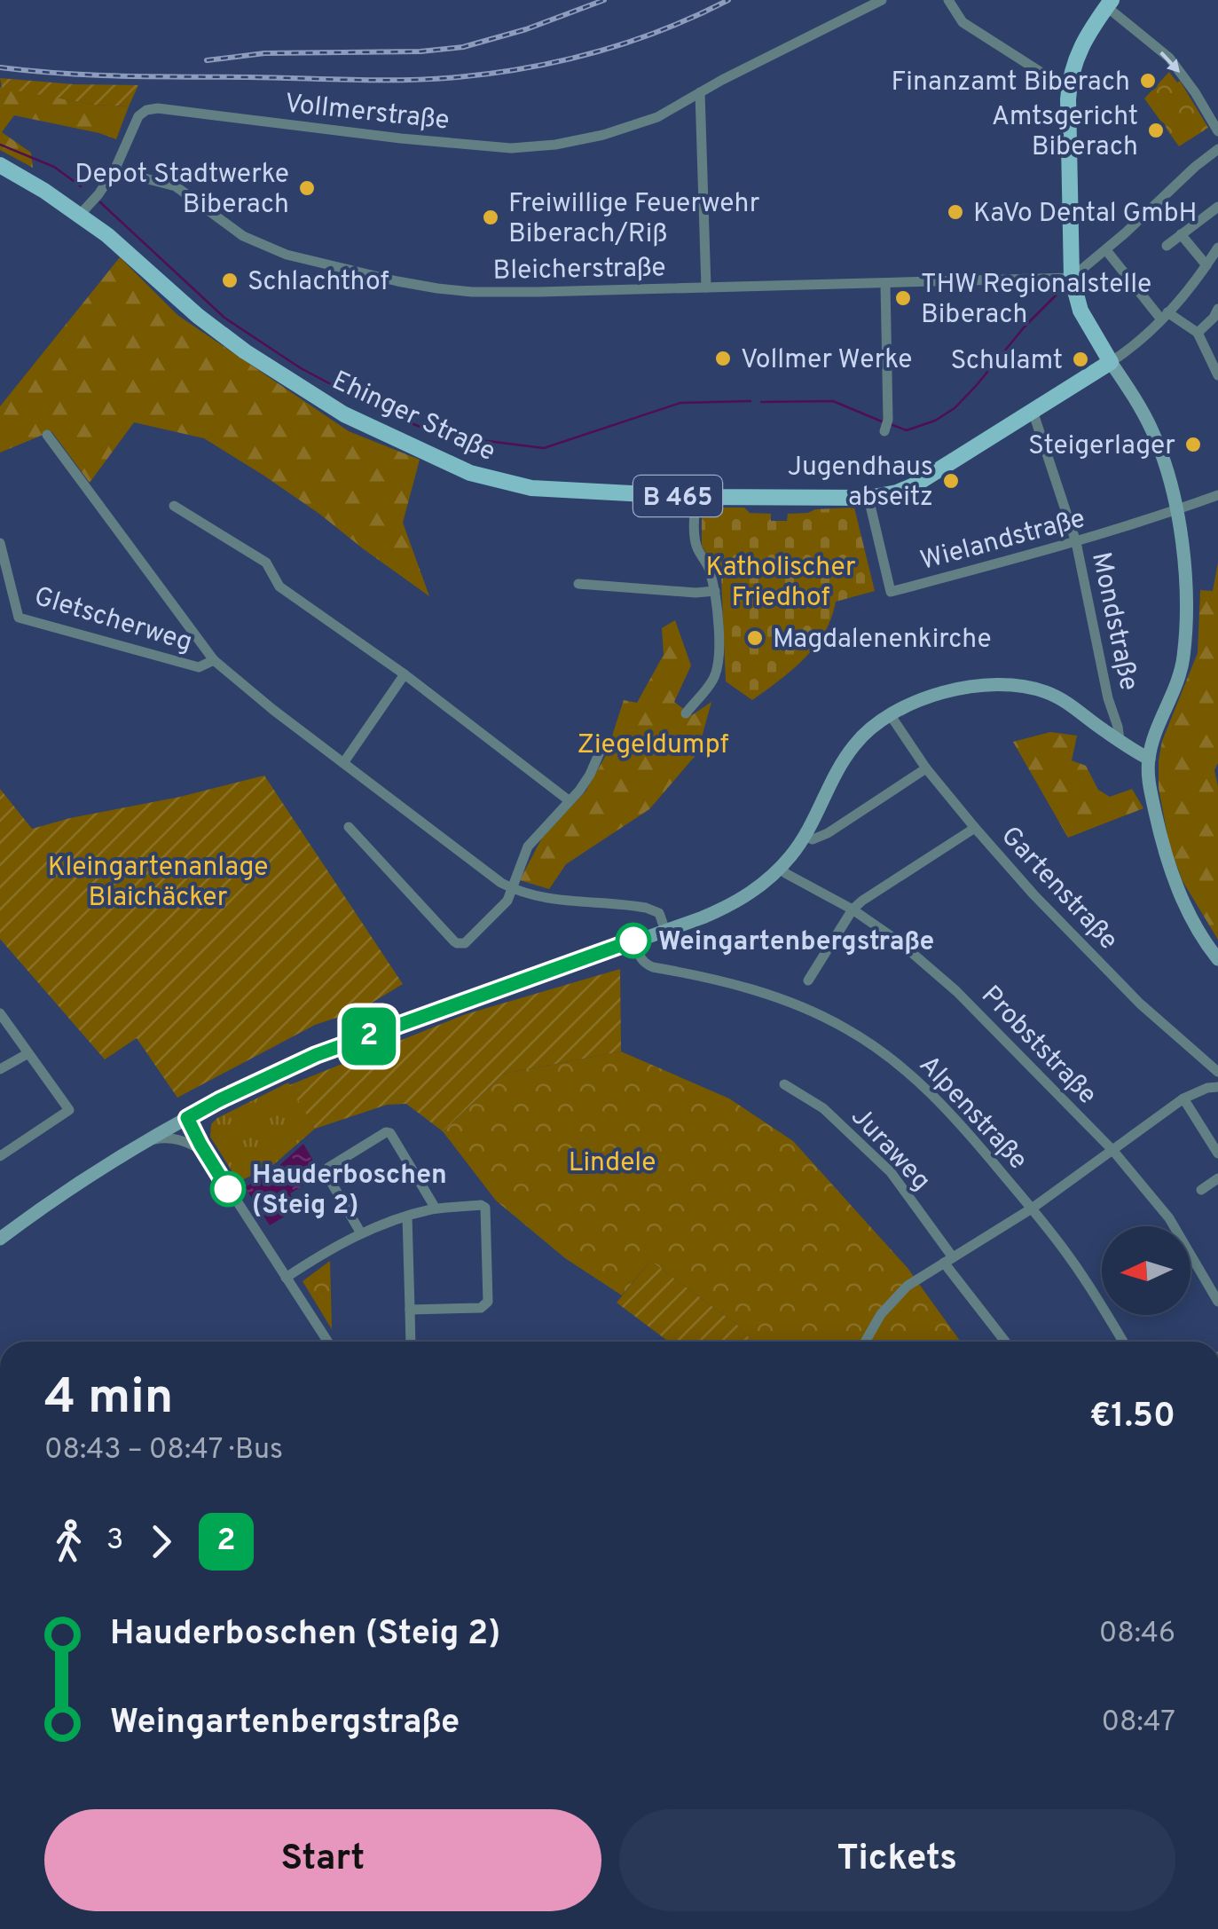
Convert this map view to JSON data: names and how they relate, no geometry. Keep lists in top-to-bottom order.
{
  "streets": {
    "main road": ["Ehinger Straße", "B 465"],
    "street": [
      "Vollmerstraße",
      "Bleicherstraße",
      "Wielandstraße",
      "Gletscherweg",
      "Mondstraße",
      "Gartenstraße",
      "Probststraße",
      "Alpenstraße",
      "Juraweg"
    ]
  },
  "crossings": [
    ["Vollmerstraße", "Bleicherstraße"],
    ["Vollmerstraße", "Ehinger Straße"],
    ["Ehinger Straße", "Wielandstraße"],
    ["Ehinger Straße", "Mondstraße"],
    ["Wielandstraße", "Mondstraße"]
  ],
  "parks": [
    "Katholischer Friedhof",
    "Ziegeldumpf",
    "Kleingartenanlage Blaichäcker",
    "Lindele"
  ],
  "places": [
    "Finanzamt Biberach",
    "Amtsgericht Biberach",
    "Depot Stadtwerke Biberach",
    "KaVo Dental GmbH",
    "Freiwillige Feuerwehr Biberach/Riß",
    "Schlachthof",
    "THW Regionalstelle Biberach",
    "Vollmer Werke",
    "Schulamt",
    "Steigerlager",
    "Jugendhaus abseitz",
    "Magdalenenkirche",
    "Weingartenbergstraße",
    "Hauderboschen (Steig 2)"
  ],
  "lines": ["bus line 2"],
  "north": "left",
  "page": {
    "on_map": "2",
    "heading": ["4 min", "08:43 – 08:47 · Bus", "€1.50"],
    "legs": ["3", "2"],
    "list": [
      {
        "name": "Hauderboschen (Steig 2)",
        "value": "08:46"
      },
      {
        "name": "Weingartenbergstraße",
        "value": "08:47"
      }
    ],
    "buttons": ["Start", "Tickets"]
  }
}
